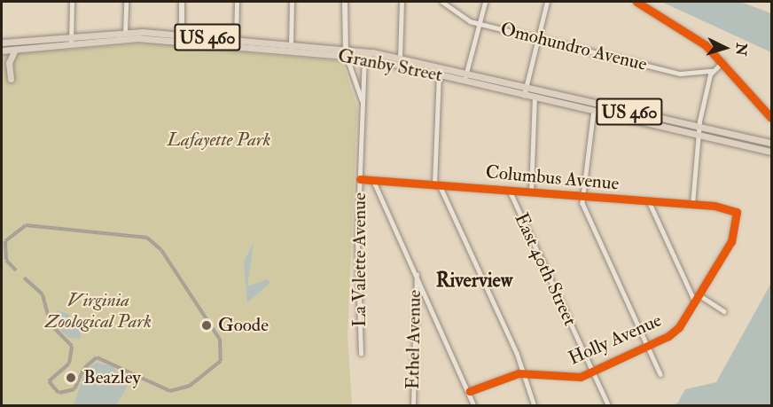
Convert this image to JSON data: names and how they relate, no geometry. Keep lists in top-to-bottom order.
{
  "streets": {
    "main road": ["US 460", "Granby Street"],
    "street": [
      "Omohundro Avenue",
      "Columbus Avenue",
      "La Valette Avenue",
      "East 40th Street",
      "Ethel Avenue",
      "Holly Avenue"
    ]
  },
  "crossings": [
    ["Granby Street", "La Valette Avenue"],
    ["Granby Street", "East 40th Street"],
    ["Columbus Avenue", "La Valette Avenue"],
    ["Columbus Avenue", "East 40th Street"],
    ["Columbus Avenue", "Holly Avenue"],
    ["East 40th Street", "Holly Avenue"]
  ],
  "districts": ["Riverview"],
  "parks": ["Lafayette Park", "Virginia Zoological Park"],
  "places": ["Goode", "Beazley"],
  "north": "right"
}
